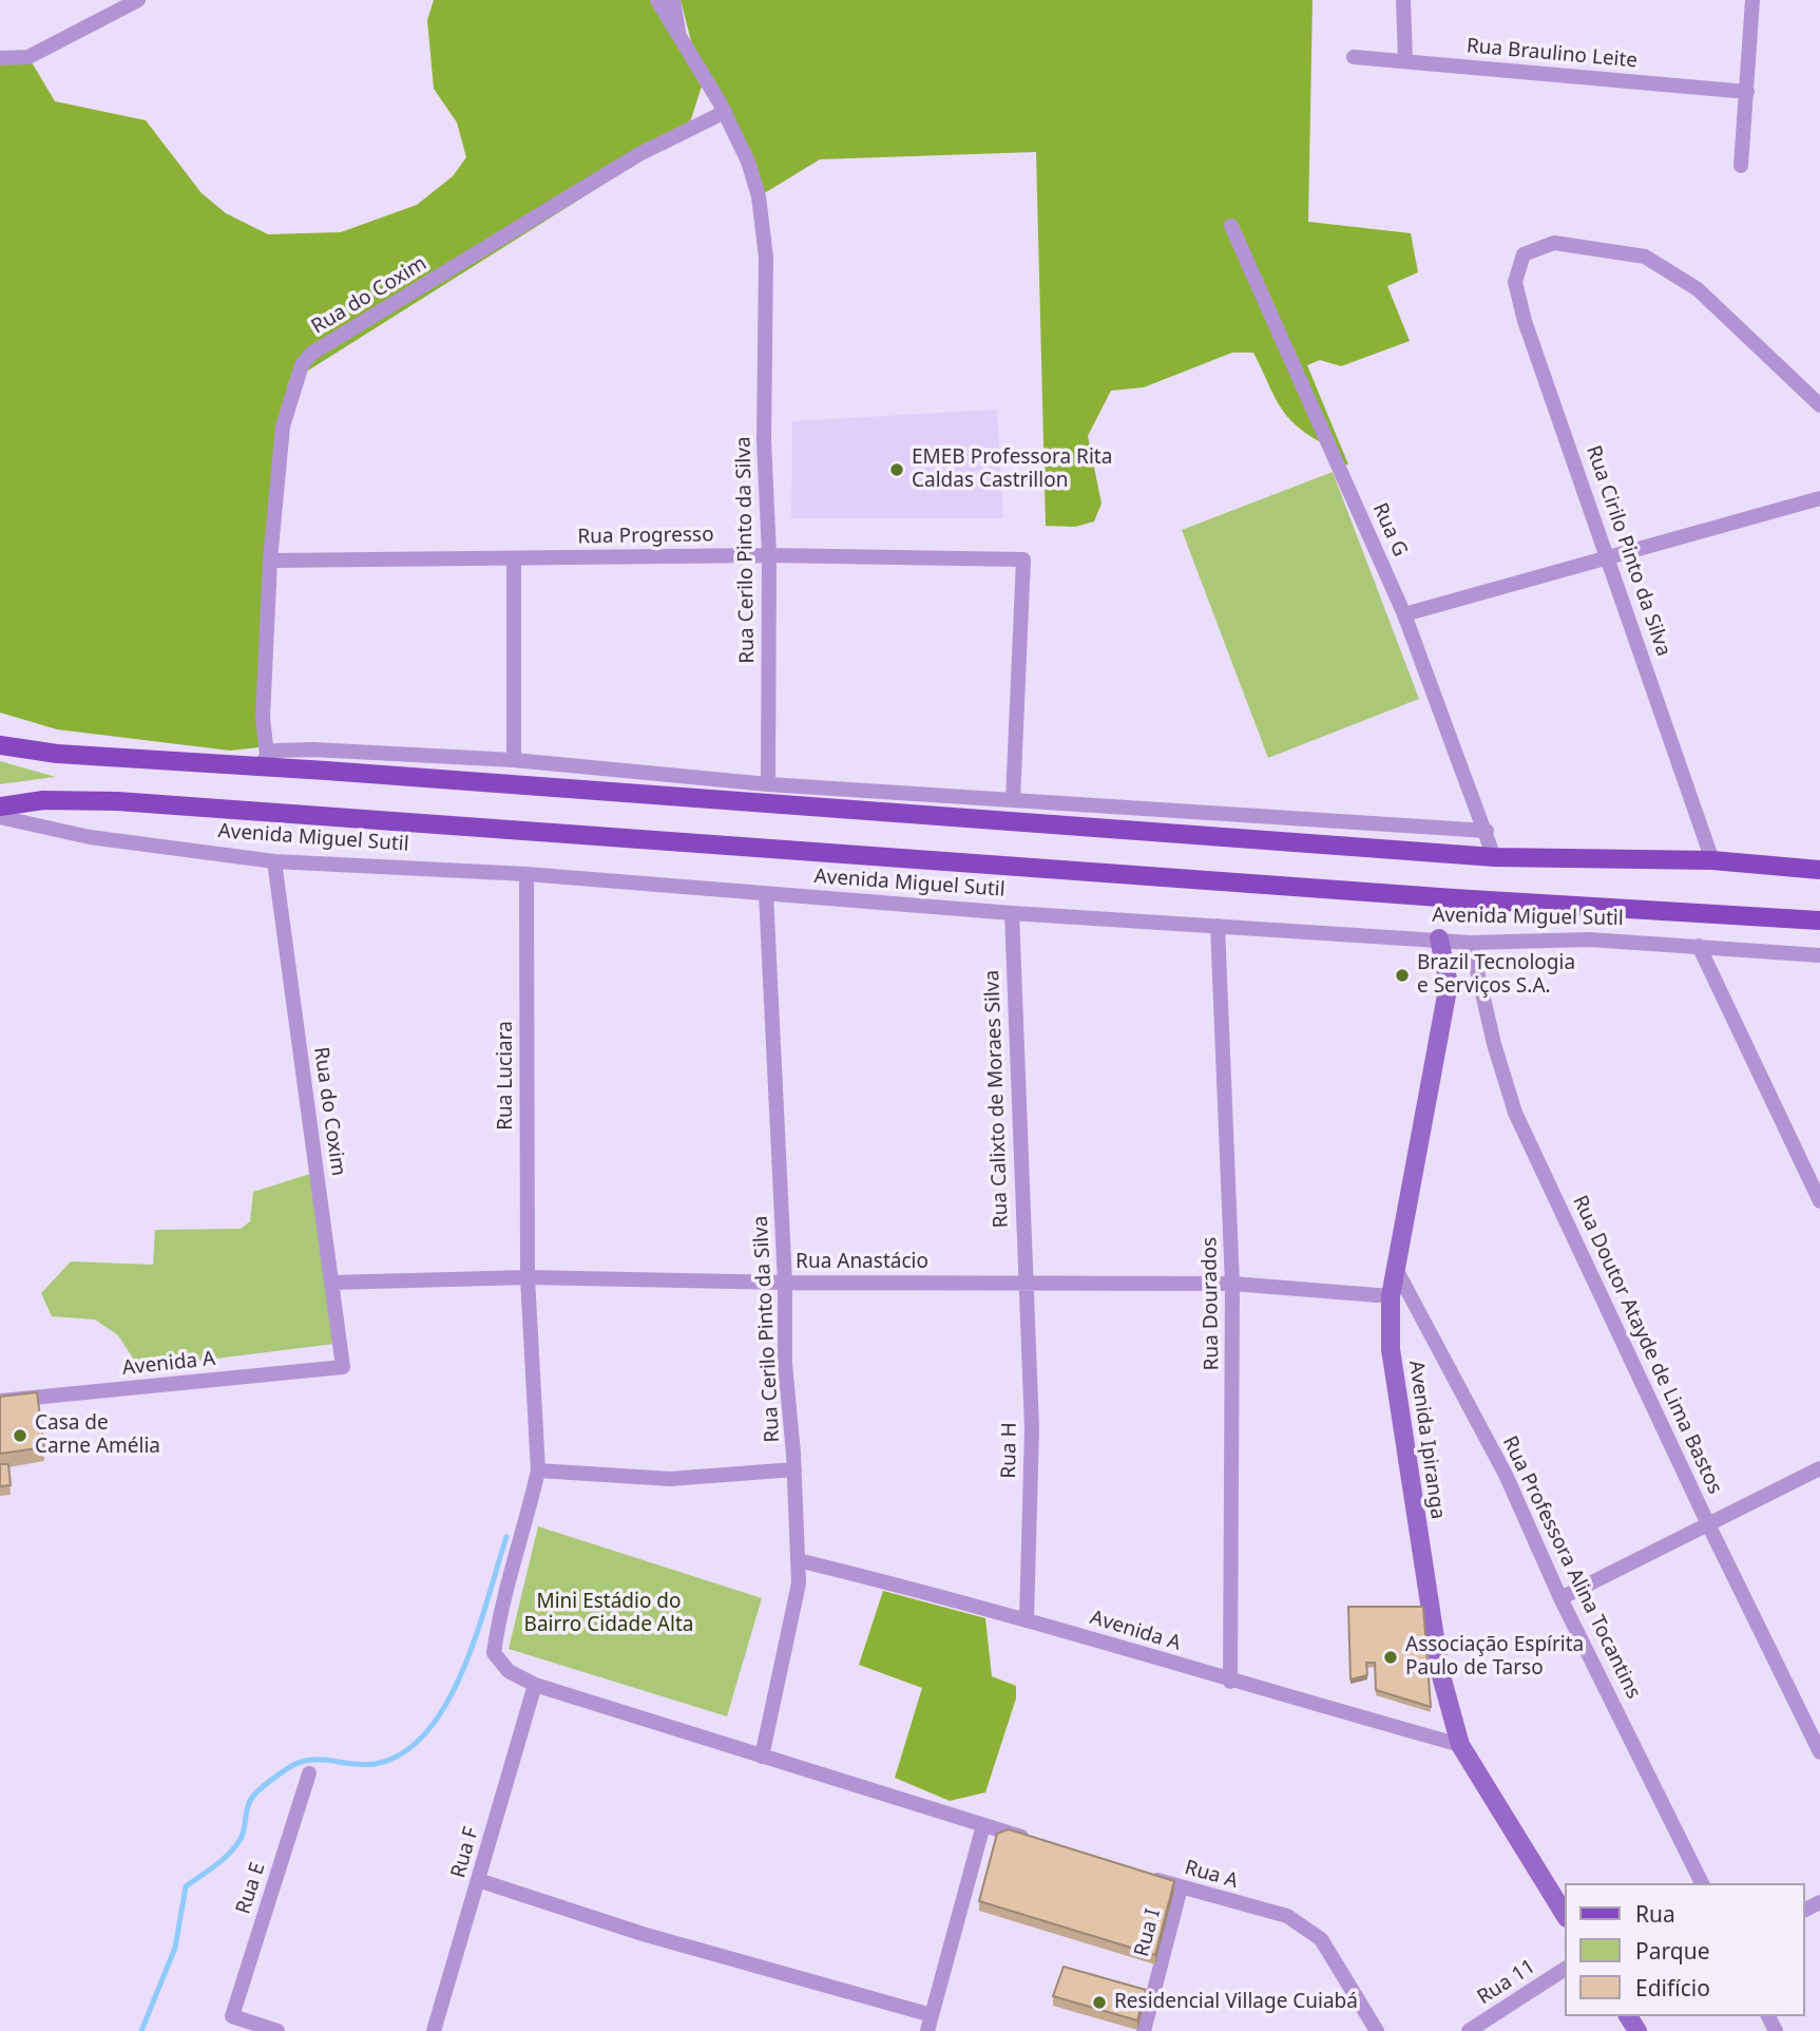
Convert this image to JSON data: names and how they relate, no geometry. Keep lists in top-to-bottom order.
{
  "streets": {
    "main road": ["Avenida Miguel Sutil"],
    "street": [
      "Rua Braulino Leite",
      "Rua do Coxim",
      "Rua G",
      "Rua Progresso",
      "Rua Cerilo Pinto da Silva",
      "Rua Cirilo Pinto da Silva",
      "Rua Luciara",
      "Rua Calixto de Moraes Silva",
      "Rua Anastácio",
      "Rua Dourados",
      "Rua Doutor Atayde de Lima Bastos",
      "Avenida A",
      "Avenida Ipiranga",
      "Rua H",
      "Rua Professora Alina Tocantins",
      "Rua F",
      "Rua A",
      "Rua E",
      "Rua I",
      "Rua 11"
    ]
  },
  "crossings": [
    ["Rua do Coxim", "Rua Progresso"],
    ["Rua do Coxim", "Rua Cerilo Pinto da Silva"],
    ["Rua do Coxim", "Avenida Miguel Sutil"],
    ["Rua do Coxim", "Rua Anastácio"],
    ["Rua do Coxim", "Avenida A"],
    ["Rua Progresso", "Rua Cerilo Pinto da Silva"],
    ["Rua Cerilo Pinto da Silva", "Avenida Miguel Sutil"],
    ["Rua Cerilo Pinto da Silva", "Rua Anastácio"],
    ["Rua Cerilo Pinto da Silva", "Avenida A"],
    ["Avenida Miguel Sutil", "Rua Luciara"],
    ["Avenida Miguel Sutil", "Rua Calixto de Moraes Silva"],
    ["Avenida Miguel Sutil", "Rua Dourados"],
    ["Avenida Miguel Sutil", "Rua Doutor Atayde de Lima Bastos"],
    ["Avenida Miguel Sutil", "Avenida Ipiranga"],
    ["Rua Luciara", "Rua Anastácio"],
    ["Rua Luciara", "Rua F"],
    ["Rua Calixto de Moraes Silva", "Rua Anastácio"],
    ["Rua Calixto de Moraes Silva", "Rua H"],
    ["Rua Anastácio", "Rua Dourados"],
    ["Rua Anastácio", "Avenida Ipiranga"],
    ["Rua Anastácio", "Rua H"],
    ["Rua Dourados", "Avenida A"],
    ["Avenida A", "Avenida Ipiranga"],
    ["Avenida A", "Rua H"],
    ["Avenida Ipiranga", "Rua Professora Alina Tocantins"],
    ["Rua A", "Rua I"]
  ],
  "parks": ["Mini Estádio do Bairro Cidade Alta"],
  "places": [
    "EMEB Professora Rita Caldas Castrillon",
    "Brazil Tecnologia e Serviços S.A.",
    "Casa de Carne Amélia",
    "Associação Espírita Paulo de Tarso",
    "Residencial Village Cuiabá"
  ],
  "legend": ["Rua", "Parque", "Edifício"]
}
